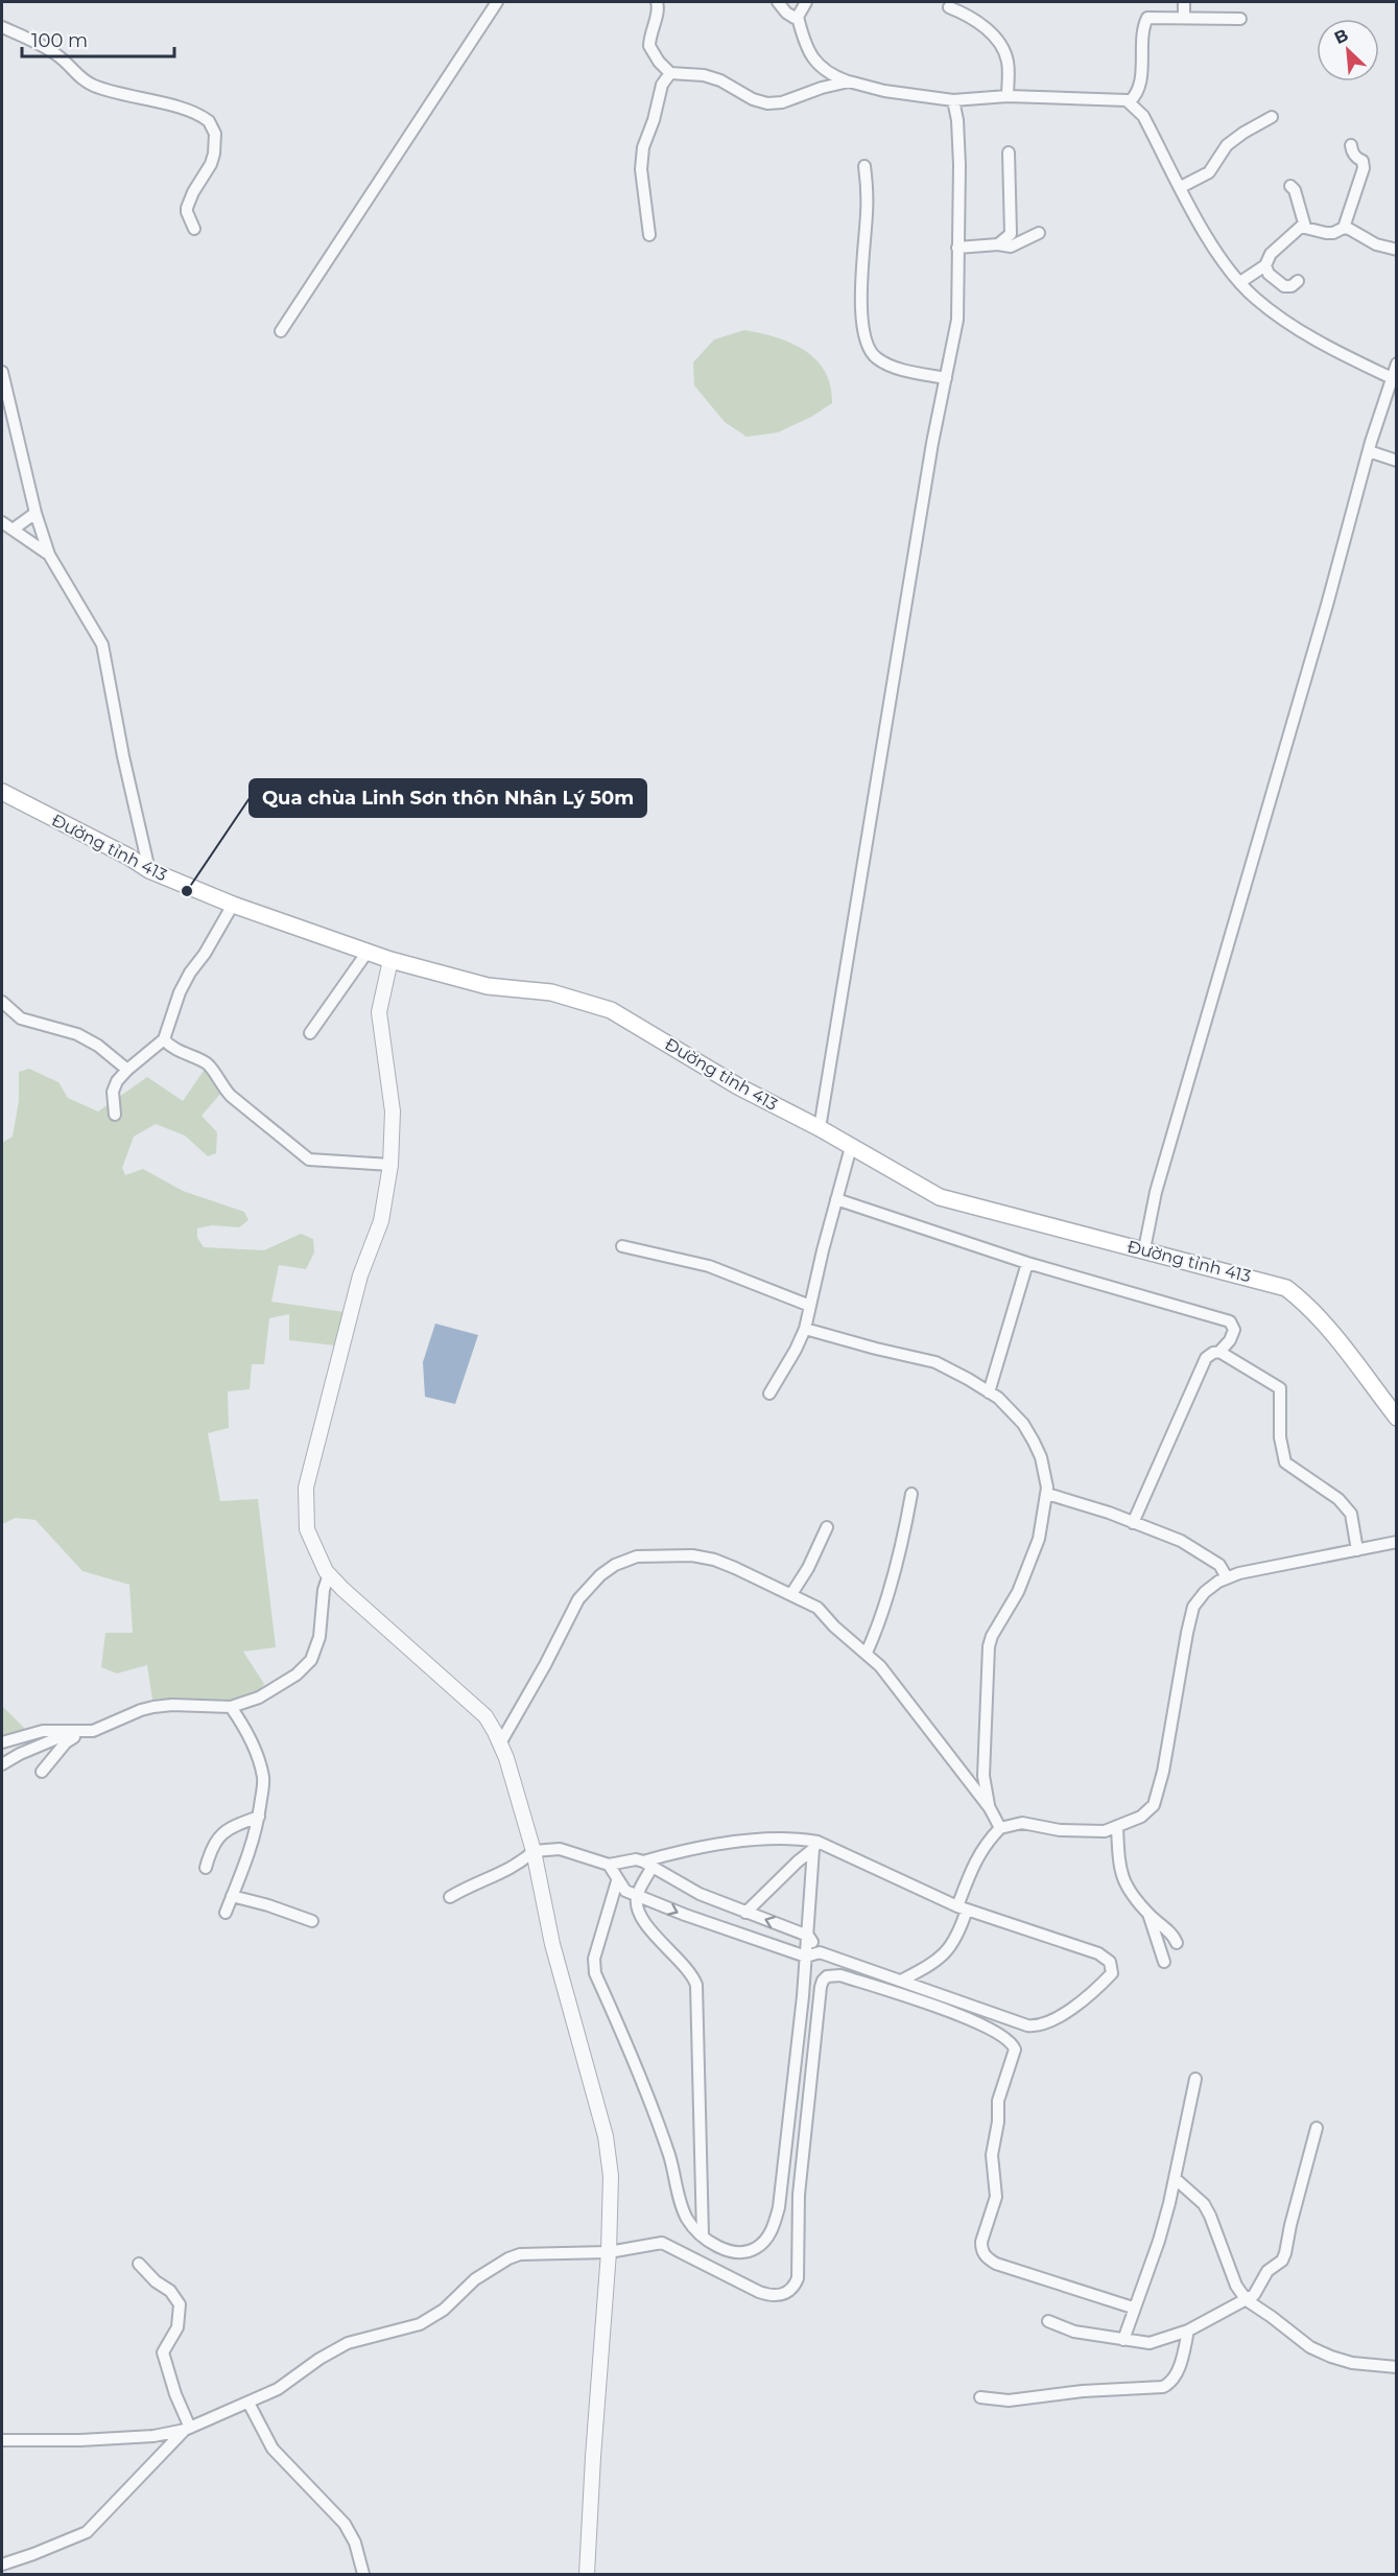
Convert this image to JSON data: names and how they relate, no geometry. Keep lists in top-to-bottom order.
{
  "streets": {
    "main road": ["Đường tỉnh 413"]
  },
  "places": ["Qua chùa Linh Sơn thôn Nhân Lý 50m"],
  "scale_bar": "100 m",
  "north": "top left"
}
